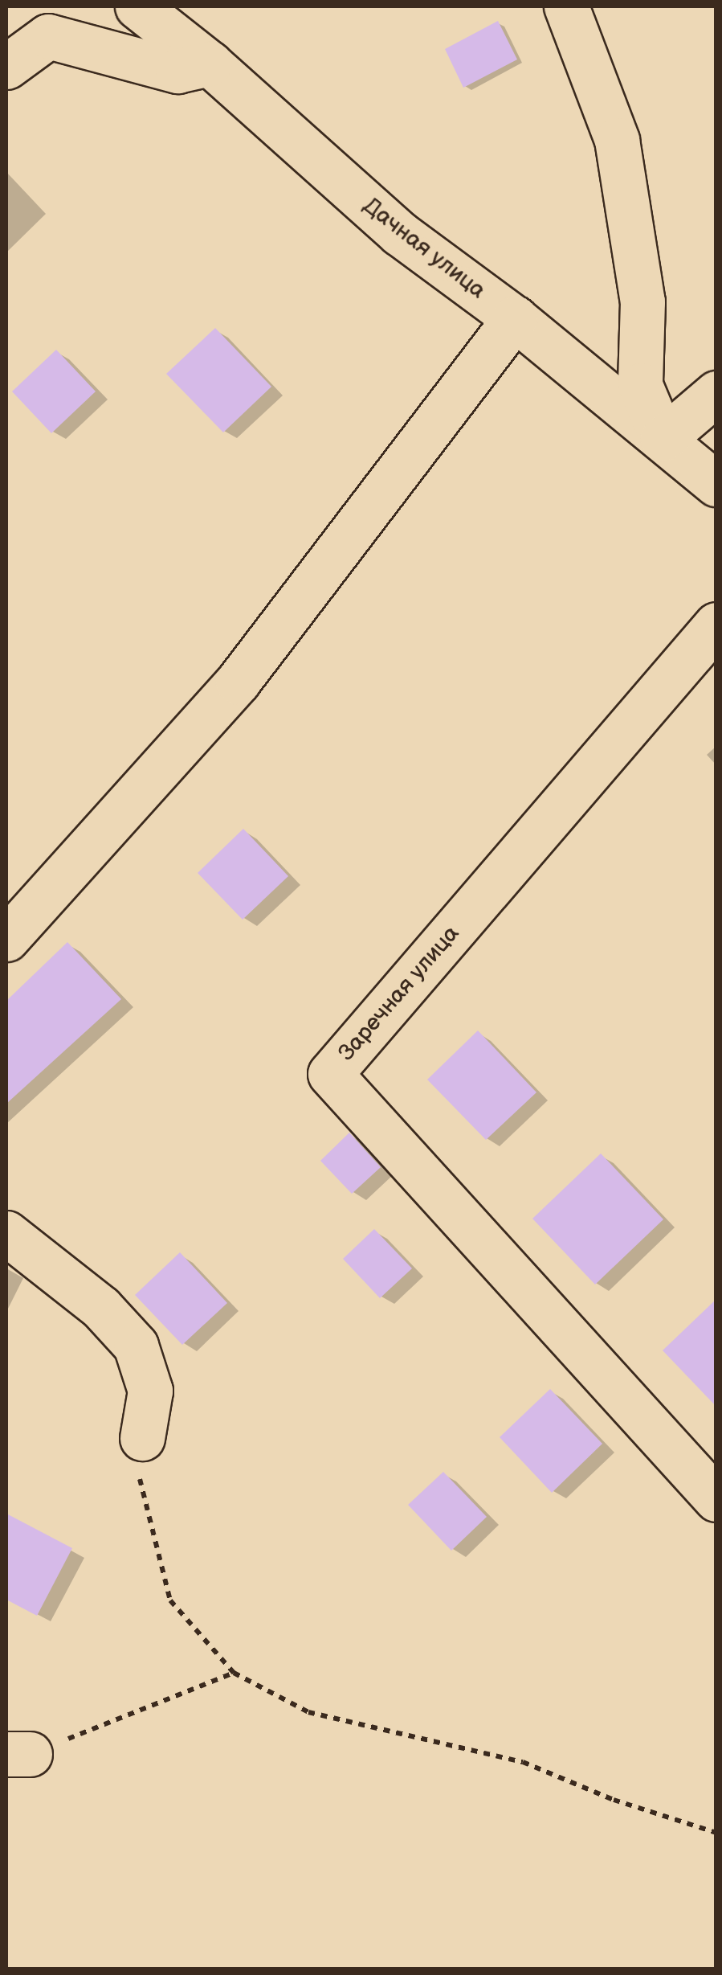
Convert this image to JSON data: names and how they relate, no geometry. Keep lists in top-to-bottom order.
{
  "streets": {
    "street": ["Дачная улица", "Заречная улица"]
  }
}
